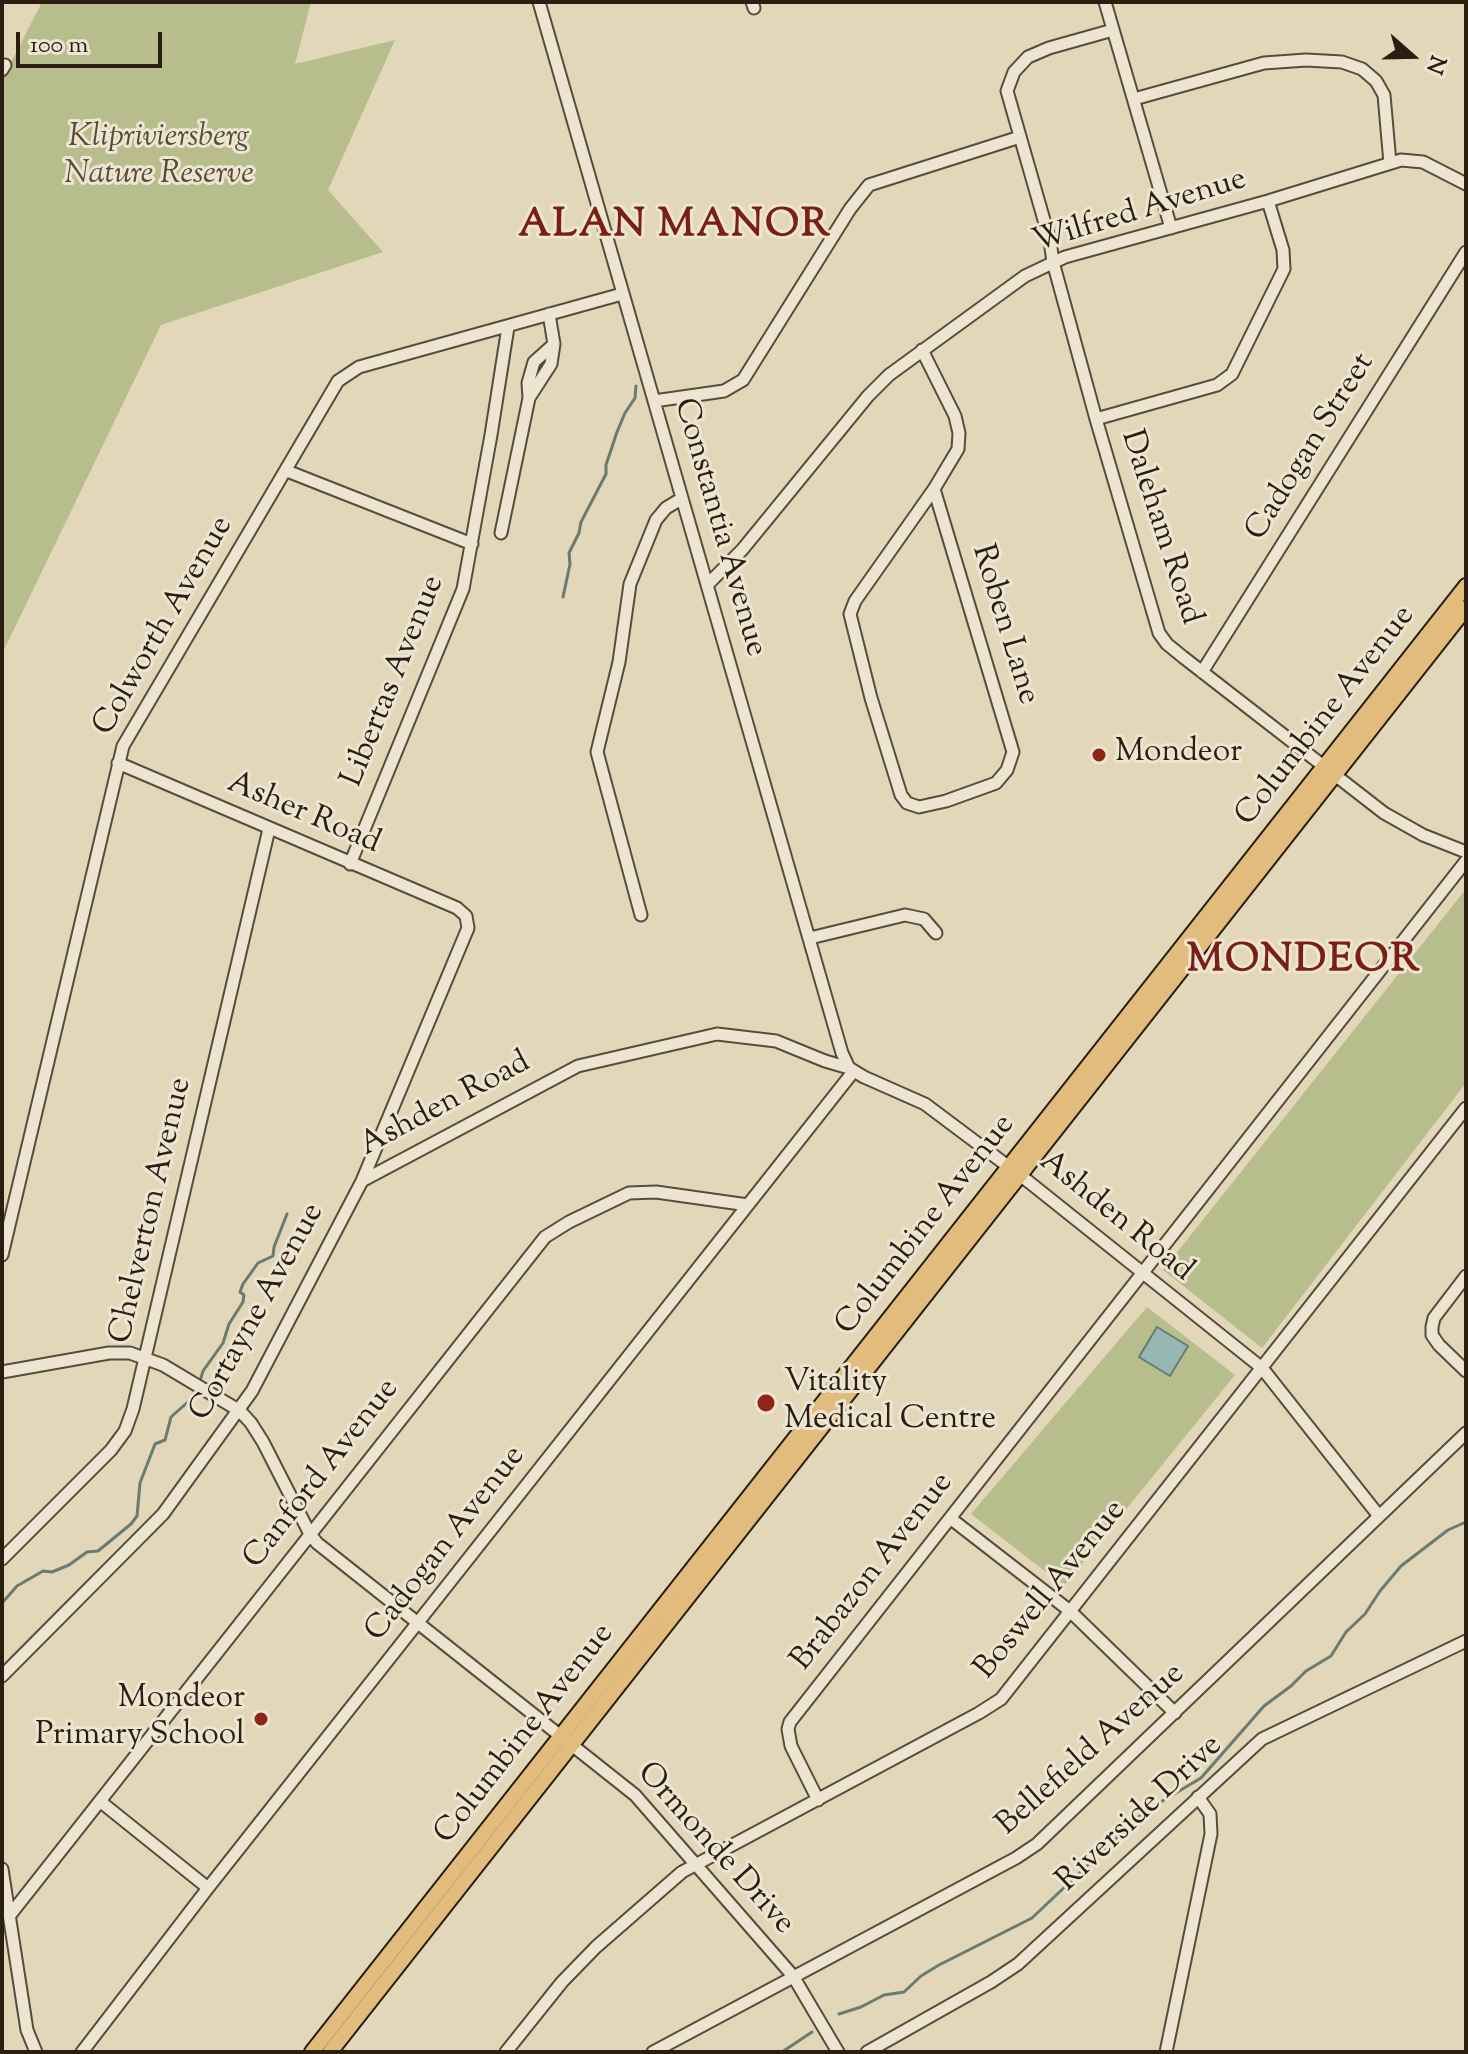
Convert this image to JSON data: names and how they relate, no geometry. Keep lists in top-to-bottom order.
{
  "streets": {
    "main road": ["Columbine Avenue"],
    "street": [
      "Wilfred Avenue",
      "Cadogan Street",
      "Constantia Avenue",
      "Daleham Road",
      "Roben Lane",
      "Colworth Avenue",
      "Libertas Avenue",
      "Asher Road",
      "Ashden Road",
      "Chelverton Avenue",
      "Cortayne Avenue",
      "Canford Avenue",
      "Cadogan Avenue",
      "Brabazon Avenue",
      "Boswell Avenue",
      "Bellefield Avenue",
      "Riverside Drive",
      "Ormonde Drive"
    ]
  },
  "crossings": [
    ["Wilfred Avenue", "Constantia Avenue"],
    ["Wilfred Avenue", "Daleham Road"],
    ["Cadogan Street", "Daleham Road"],
    ["Constantia Avenue", "Colworth Avenue"],
    ["Constantia Avenue", "Ashden Road"],
    ["Constantia Avenue", "Cadogan Avenue"],
    ["Daleham Road", "Columbine Avenue"],
    ["Colworth Avenue", "Libertas Avenue"],
    ["Colworth Avenue", "Asher Road"],
    ["Libertas Avenue", "Asher Road"],
    ["Columbine Avenue", "Ashden Road"],
    ["Columbine Avenue", "Ormonde Drive"],
    ["Asher Road", "Chelverton Avenue"],
    ["Asher Road", "Cortayne Avenue"],
    ["Ashden Road", "Cortayne Avenue"],
    ["Ashden Road", "Cadogan Avenue"],
    ["Ashden Road", "Brabazon Avenue"],
    ["Ashden Road", "Boswell Avenue"],
    ["Ashden Road", "Bellefield Avenue"],
    ["Chelverton Avenue", "Ormonde Drive"],
    ["Cortayne Avenue", "Ormonde Drive"],
    ["Canford Avenue", "Cadogan Avenue"],
    ["Canford Avenue", "Ormonde Drive"],
    ["Cadogan Avenue", "Ormonde Drive"],
    ["Brabazon Avenue", "Boswell Avenue"],
    ["Boswell Avenue", "Ormonde Drive"],
    ["Bellefield Avenue", "Ormonde Drive"]
  ],
  "districts": ["ALAN MANOR", "MONDEOR"],
  "parks": ["Klipriviersberg Nature Reserve"],
  "places": ["Mondeor", "Vitality Medical Centre", "Mondeor Primary School"],
  "scale_bar": "100 m",
  "north": "right"
}
